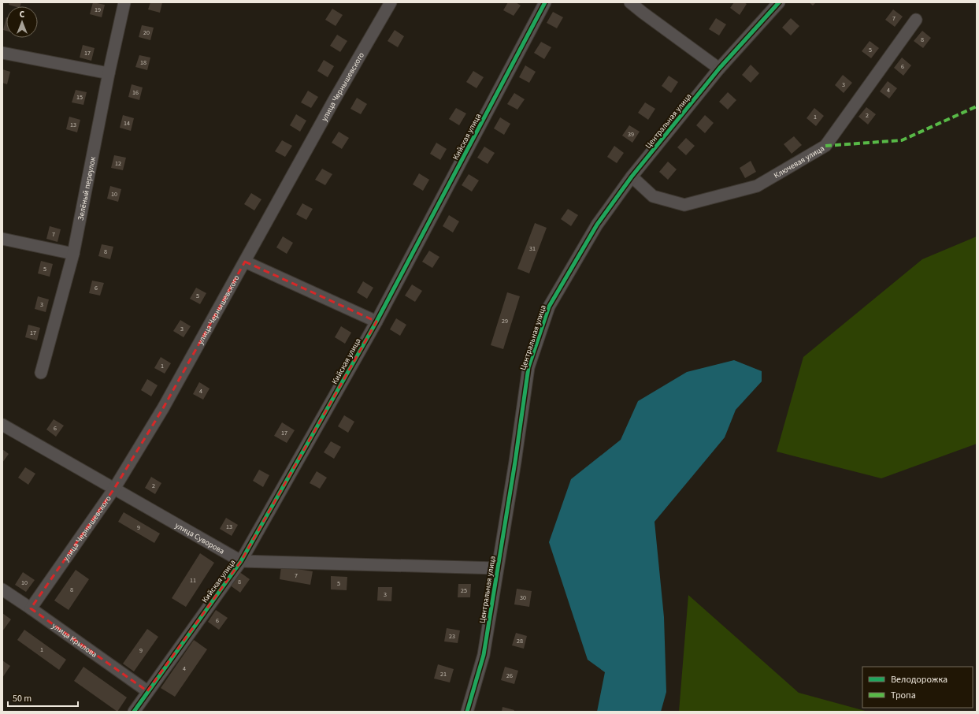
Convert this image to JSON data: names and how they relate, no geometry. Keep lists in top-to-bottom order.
{
  "streets": {
    "street": [
      "улица Чернышевского",
      "Центральная улица",
      "Кийская улица",
      "Ключевая улица",
      "Зелёный переулок",
      "улица Суворова",
      "улица Крылова"
    ]
  },
  "crossings": [
    ["улица Чернышевского", "улица Суворова"],
    ["улица Чернышевского", "улица Крылова"],
    ["Центральная улица", "Ключевая улица"],
    ["Центральная улица", "улица Суворова"],
    ["Кийская улица", "улица Суворова"],
    ["Кийская улица", "улица Крылова"]
  ],
  "house_numbers": [
    "19",
    "7",
    "20",
    "8",
    "5",
    "17",
    "18",
    "6",
    "3",
    "4",
    "16",
    "15",
    "2",
    "1",
    "14",
    "13",
    "39",
    "12",
    "10",
    "7",
    "31",
    "8",
    "5",
    "6",
    "5",
    "3",
    "29",
    "3",
    "17",
    "1",
    "4",
    "6",
    "17",
    "2",
    "13",
    "9",
    "7",
    "11",
    "8",
    "10",
    "5",
    "8",
    "25",
    "3",
    "30",
    "6",
    "23",
    "28",
    "1",
    "9",
    "4",
    "21",
    "26"
  ],
  "legend": ["Велодорожка", "Тропа"],
  "scale_bar": "50 m",
  "north": "top"
}
